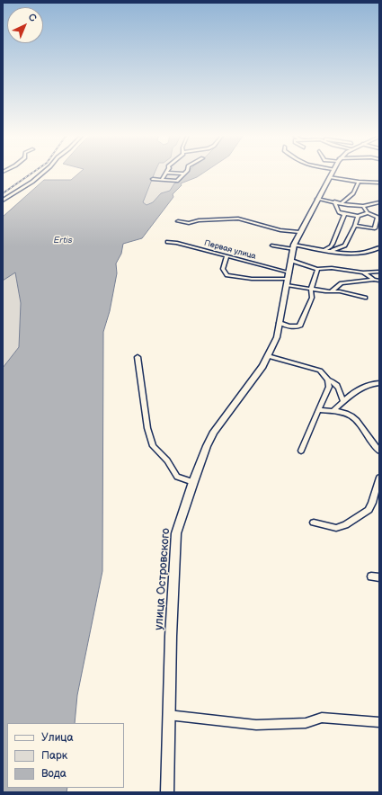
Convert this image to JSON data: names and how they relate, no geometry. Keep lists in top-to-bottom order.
{
  "streets": {
    "main road": ["улица Островского"],
    "street": ["Первая улица"]
  },
  "crossings": [
    ["Первая улица", "улица Островского"]
  ],
  "water": ["Ertis"],
  "legend": ["Улица", "Парк", "Вода"],
  "north": "top right"
}
